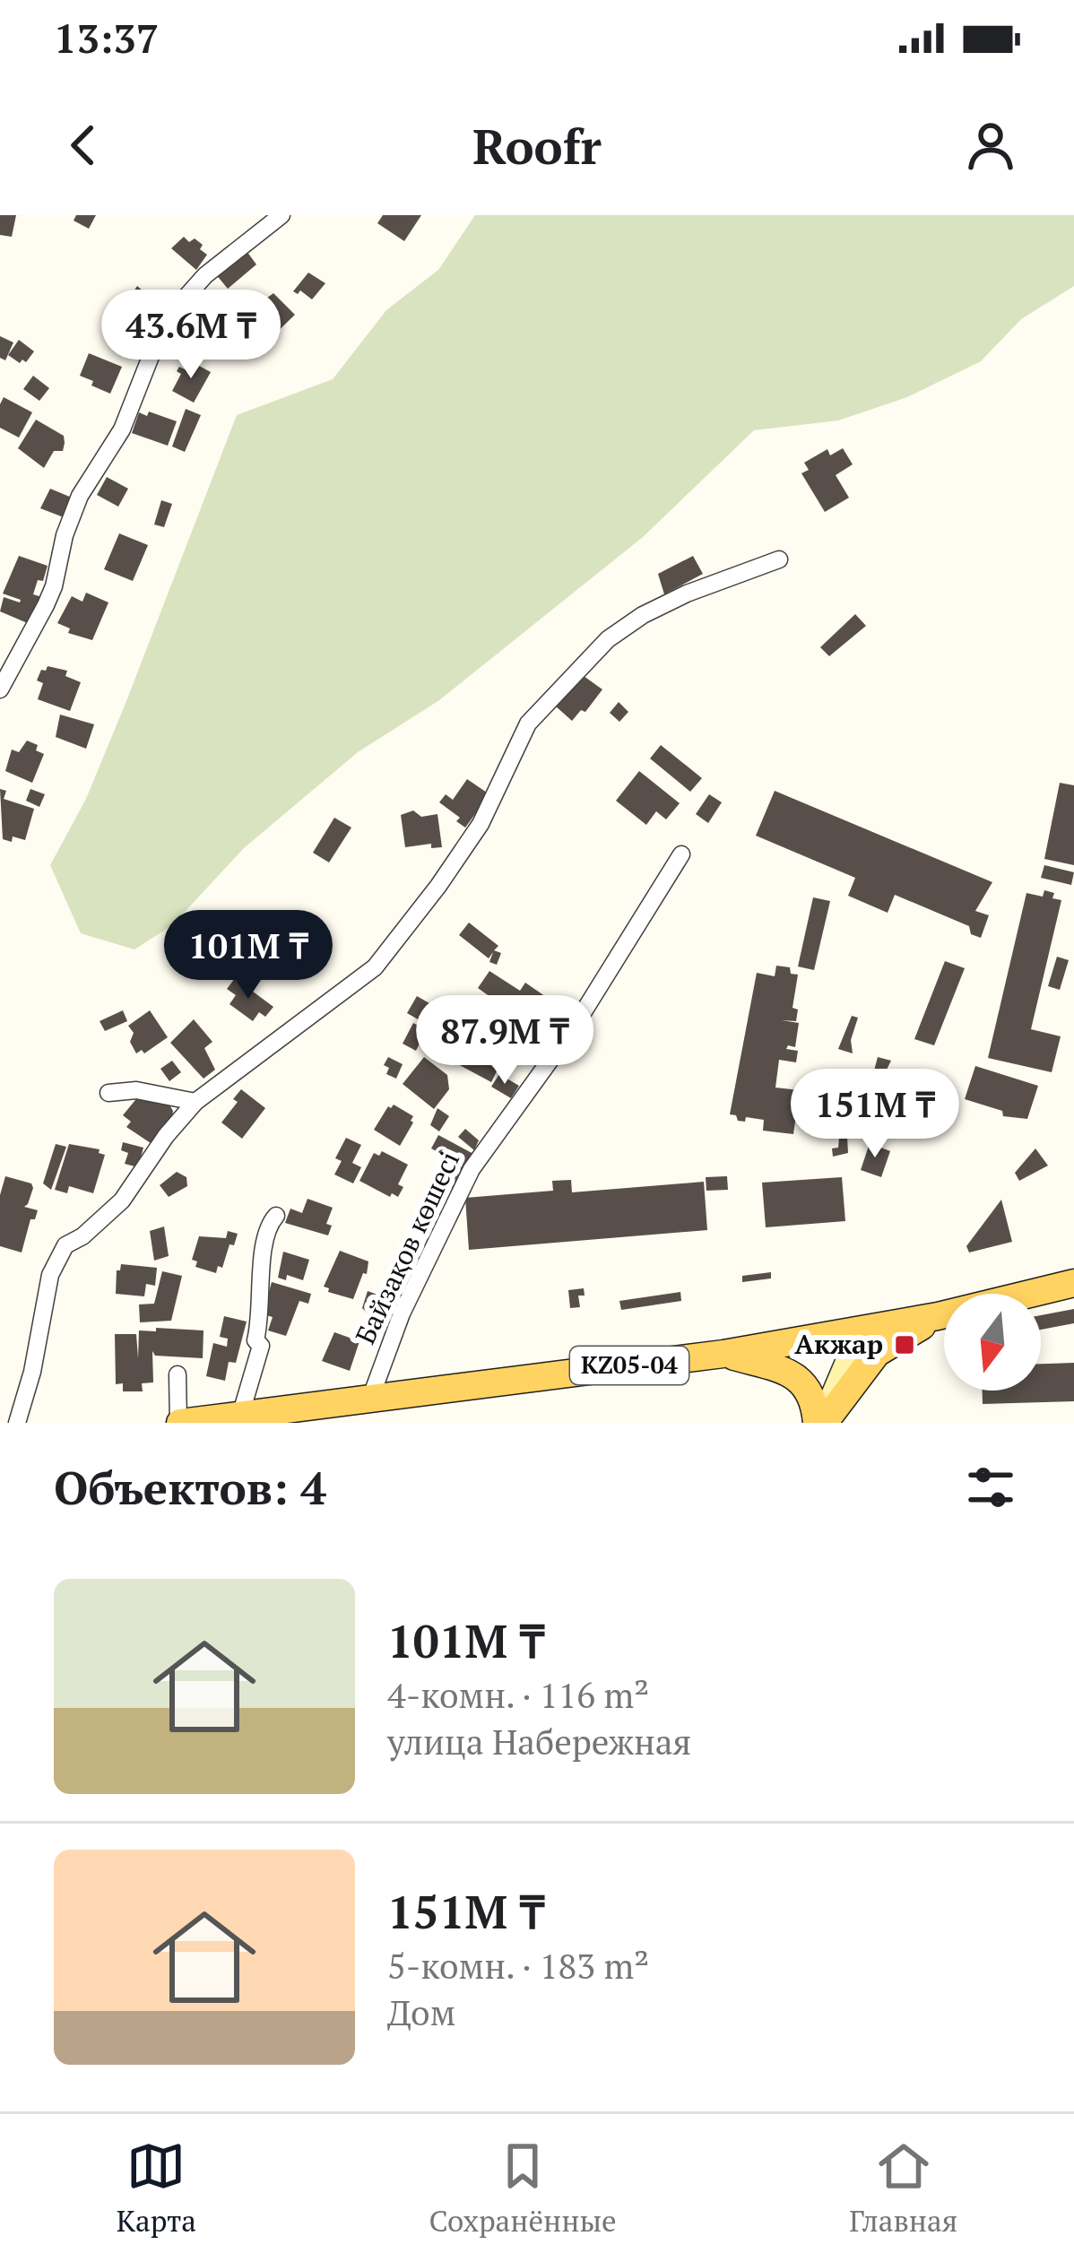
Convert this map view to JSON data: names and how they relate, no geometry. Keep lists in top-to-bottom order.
{
  "streets": {
    "main road": ["KZ05-04"],
    "street": ["Байзақов көшесі"]
  },
  "crossings": [
    ["Байзақов көшесі", "KZ05-04"]
  ],
  "places": {
    "transit": ["Акжар"]
  },
  "north": "bottom",
  "page": {
    "status": "13:37",
    "header": "Roofr",
    "price": [
      "43.6M ₸",
      "101M ₸",
      "87.9M ₸",
      "151M ₸"
    ],
    "heading": "Объектов: 4",
    "list": [
      {
        "name": "101M ₸",
        "note": "4-комн. · 116 m² · улица Набережная"
      },
      {
        "name": "151M ₸",
        "note": "5-комн. · 183 m² · Дом"
      }
    ],
    "tabs": ["Карта", "Сохранённые", "Главная"]
  }
}
